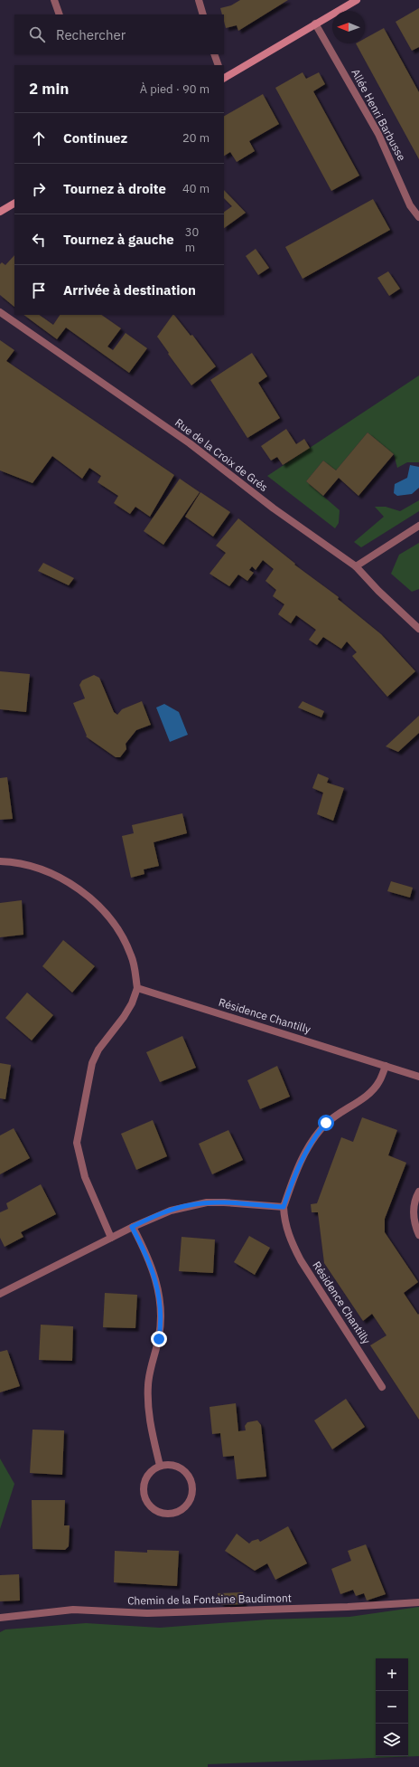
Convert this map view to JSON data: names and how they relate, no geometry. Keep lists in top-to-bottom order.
{
  "streets": {
    "street": [
      "Allée Henri Barbusse",
      "Rue de la Croix de Grés",
      "Résidence Chantilly",
      "Chemin de la Fontaine Baudimont"
    ]
  },
  "north": "left",
  "page": {
    "search": "Rechercher",
    "heading": ["2 min", "À pied · 90 m"],
    "list": [
      ["Continuez", "20 m"],
      ["Tournez à droite", "40 m"],
      ["Tournez à gauche", "30 m"],
      "Arrivée à destination"
    ],
    "map_buttons": ["+", "−"]
  }
}
